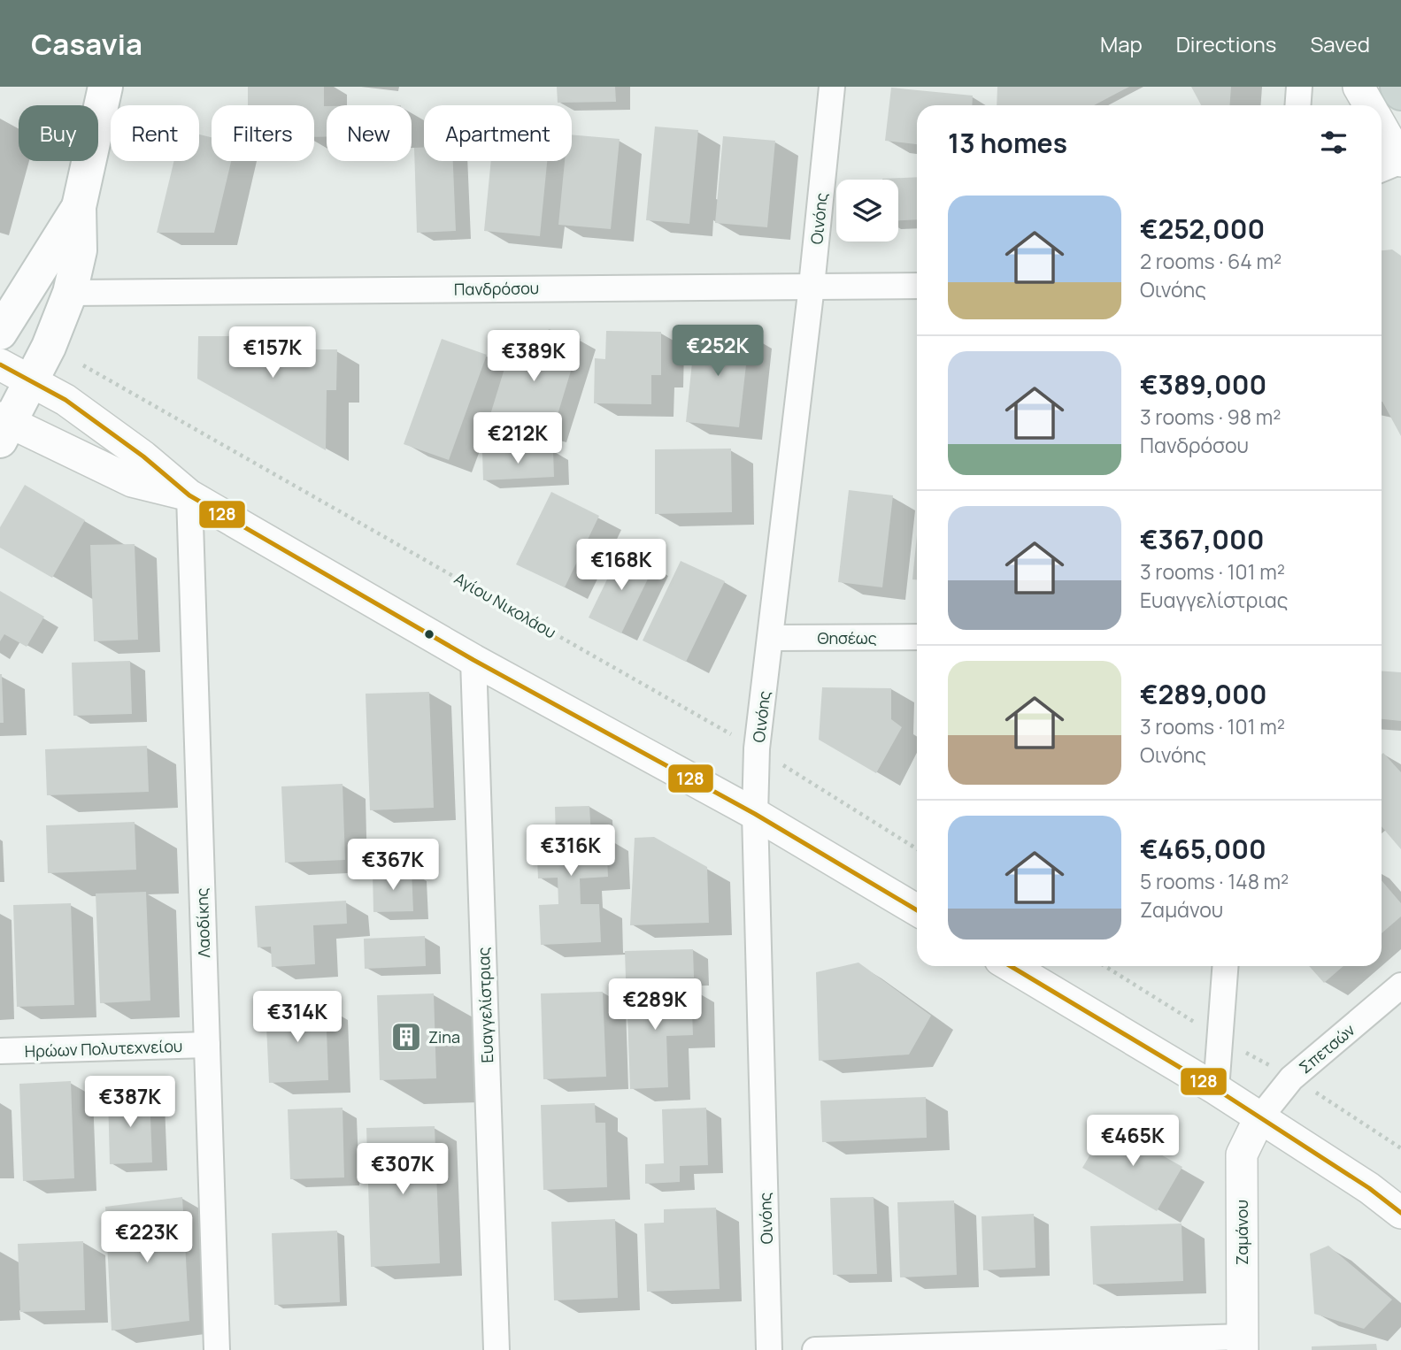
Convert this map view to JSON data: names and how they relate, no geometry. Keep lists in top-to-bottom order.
{
  "streets": {
    "street": [
      "Οινόης",
      "Πανδρόσου",
      "Θησέως",
      "Λαοδίκης",
      "Ευαγγελίστριας",
      "Ηρώων Πολυτεχνείου",
      "Σπετσών",
      "Ζαμάνου"
    ],
    "path": ["Αγίου Νικολάου"]
  },
  "crossings": [
    ["Οινόης", "Πανδρόσου"],
    ["Οινόης", "Αγίου Νικολάου"],
    ["Οινόης", "Θησέως"],
    ["Λαοδίκης", "Ηρώων Πολυτεχνείου"],
    ["Σπετσών", "Ζαμάνου"]
  ],
  "places": {
    "building": ["Zina"]
  },
  "lines": ["transit line 128"],
  "page": {
    "header": "Casavia",
    "nav": ["Map", "Directions", "Saved"],
    "chip": [
      "Buy",
      "Rent",
      "Filters",
      "New",
      "Apartment"
    ],
    "heading": "13 homes",
    "list": [
      {
        "name": "€252,000",
        "note": "2 rooms · 64 m² · Οινόης"
      },
      {
        "name": "€389,000",
        "note": "3 rooms · 98 m² · Πανδρόσου"
      },
      {
        "name": "€367,000",
        "note": "3 rooms · 101 m² · Ευαγγελίστριας"
      },
      {
        "name": "€289,000",
        "note": "3 rooms · 101 m² · Οινόης"
      },
      {
        "name": "€465,000",
        "note": "5 rooms · 148 m² · Ζαμάνου"
      }
    ],
    "price": [
      "€252K",
      "€157K",
      "€389K",
      "€212K",
      "€168K",
      "€316K",
      "€367K",
      "€289K",
      "€314K",
      "€387K",
      "€465K",
      "€307K",
      "€223K"
    ]
  }
}
